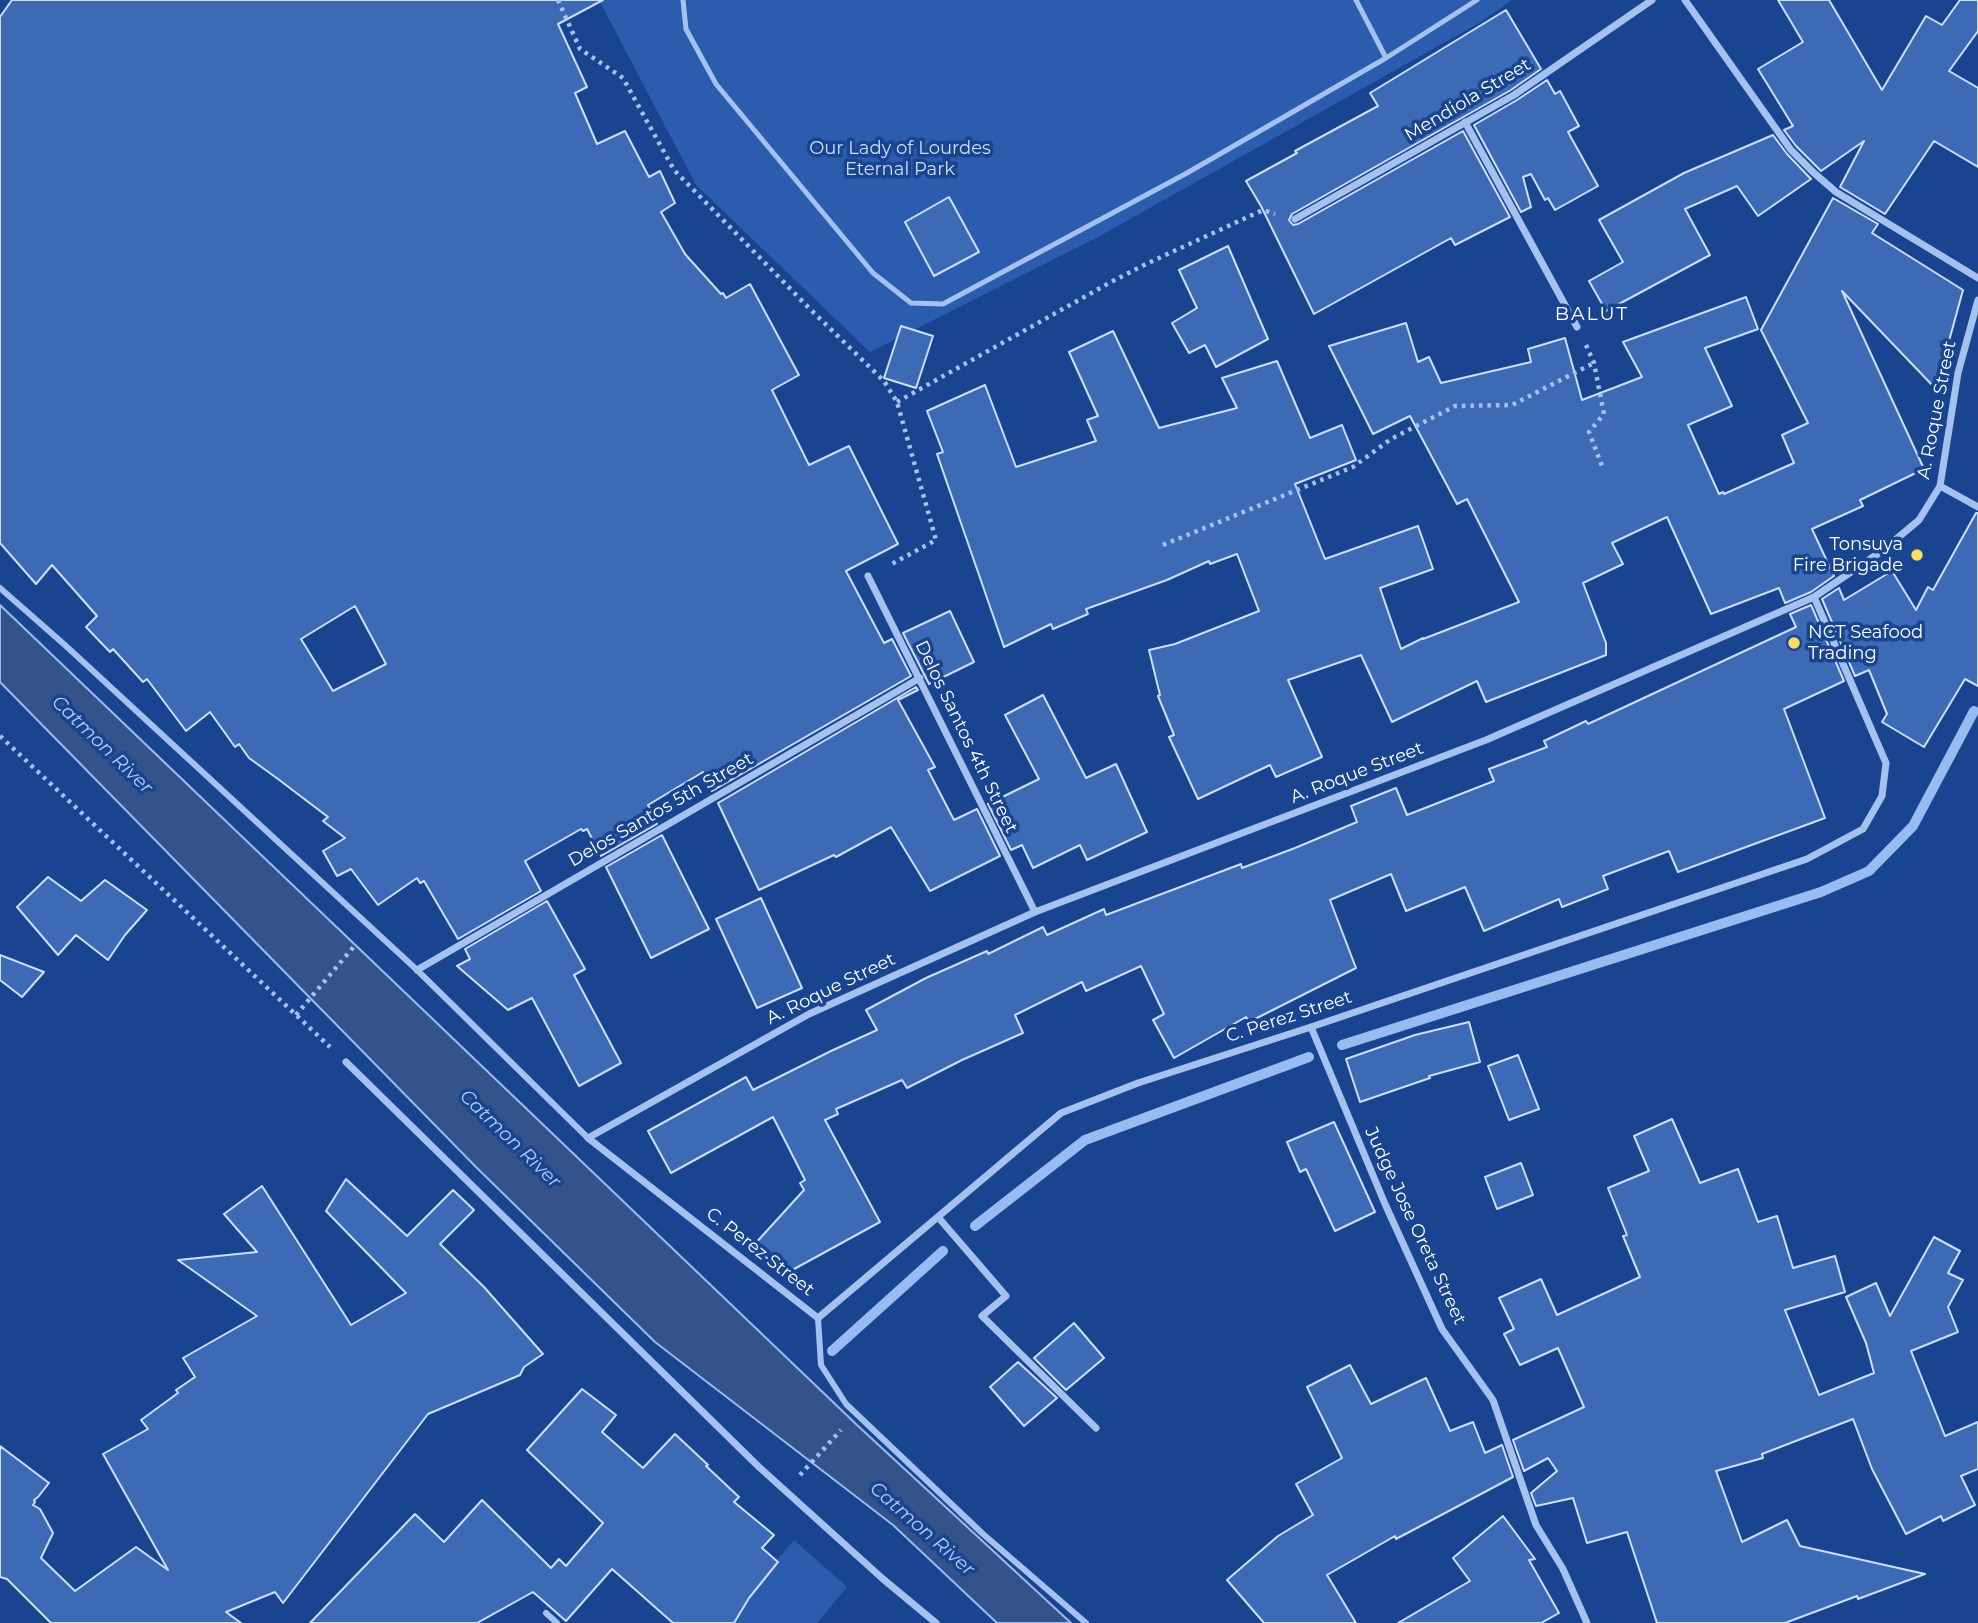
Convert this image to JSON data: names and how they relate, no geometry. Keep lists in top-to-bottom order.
{
  "streets": {
    "street": [
      "Mendiola Street",
      "A. Roque Street",
      "Delos Santos 4th Street",
      "Delos Santos 5th Street",
      "C. Perez Street",
      "Judge Jose Oreta Street"
    ]
  },
  "crossings": [
    ["A. Roque Street", "Delos Santos 4th Street"],
    ["A. Roque Street", "C. Perez Street"],
    ["Delos Santos 4th Street", "Delos Santos 5th Street"],
    ["C. Perez Street", "Judge Jose Oreta Street"]
  ],
  "districts": ["BALUT"],
  "water": ["Catmon River"],
  "parks": ["Our Lady of Lourdes Eternal Park"],
  "places": ["Tonsuya Fire Brigade", "NCT Seafood Trading"]
}
